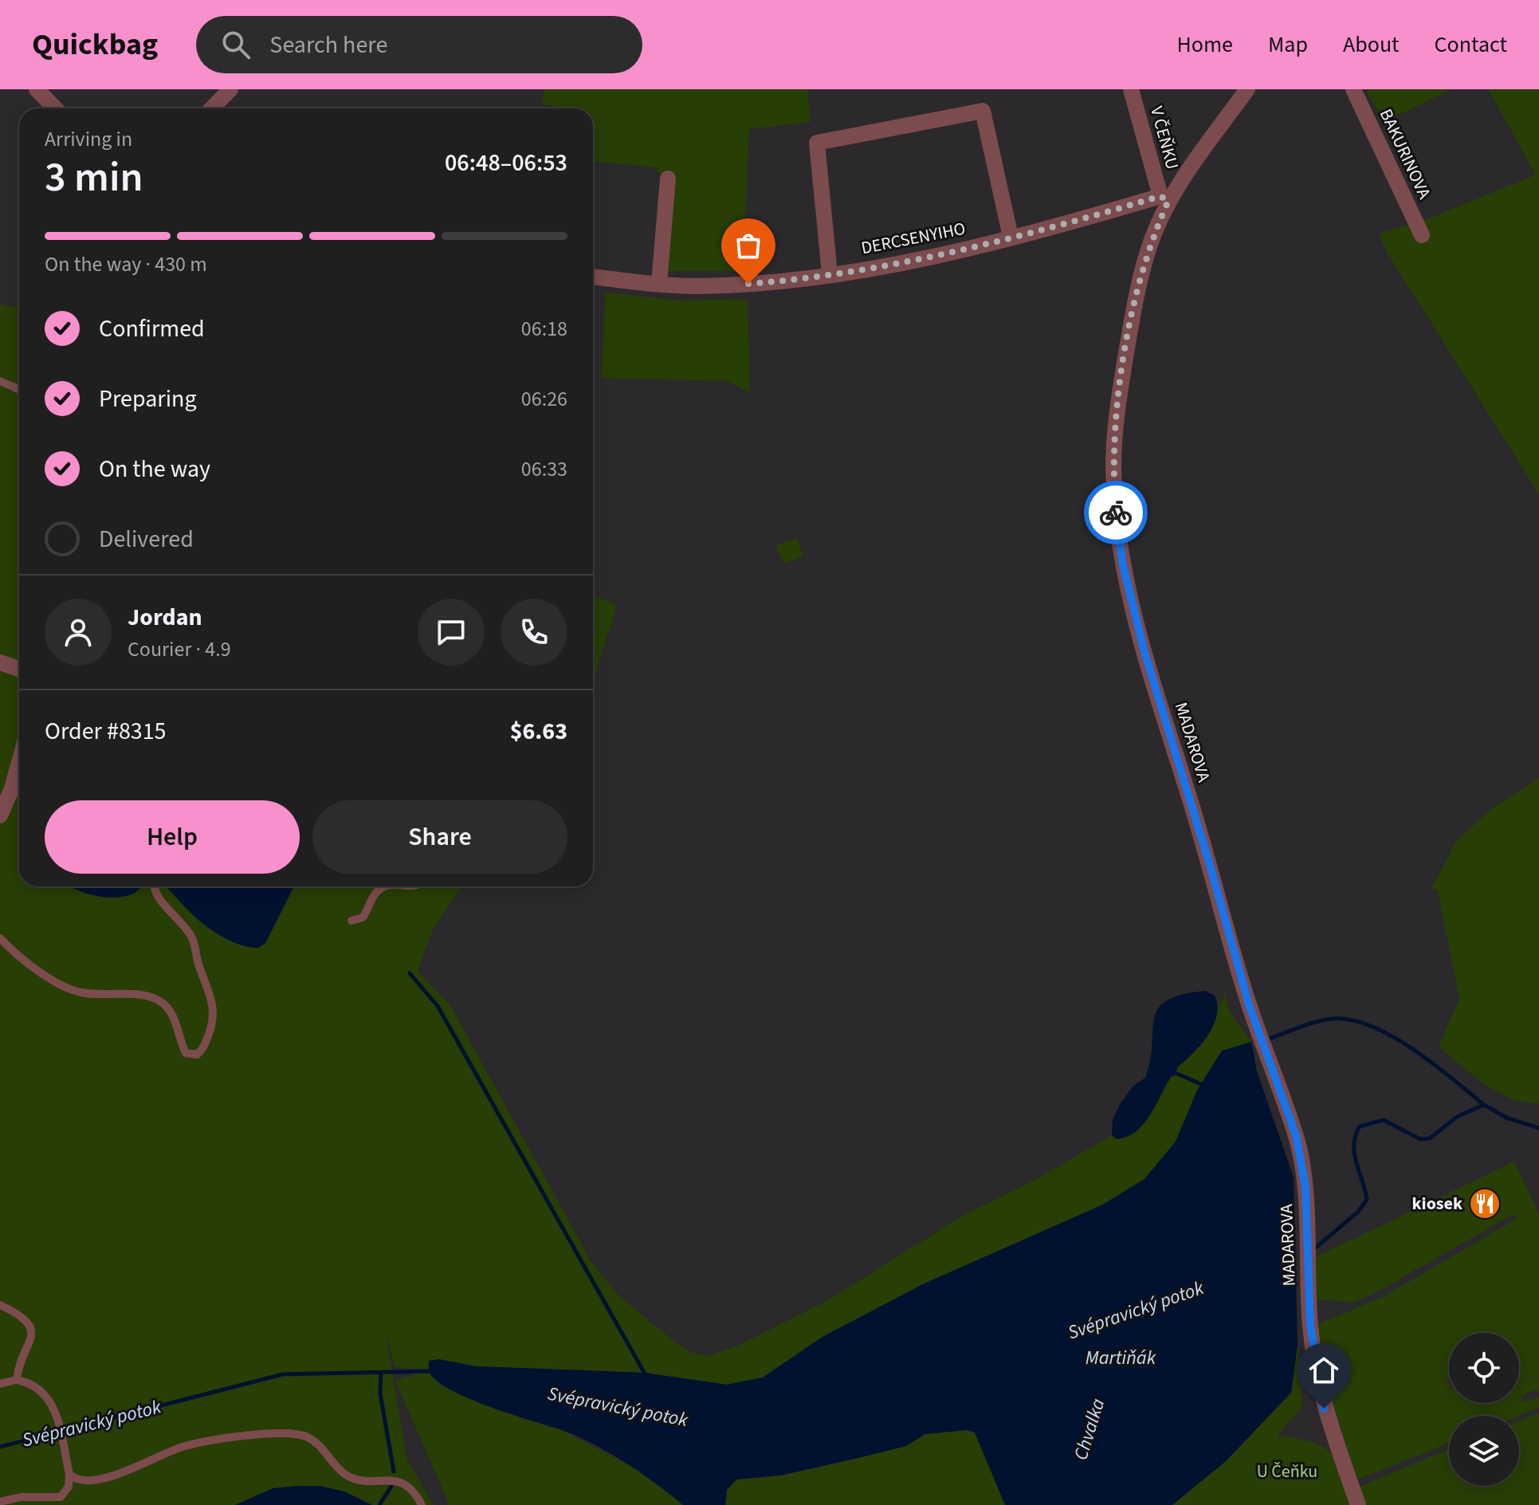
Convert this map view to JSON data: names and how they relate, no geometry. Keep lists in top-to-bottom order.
{
  "streets": {
    "street": [
      "V ČEŇKU",
      "BAKURINOVA",
      "DERCSENYIHO",
      "MADAROVA"
    ]
  },
  "crossings": [
    ["V ČEŇKU", "DERCSENYIHO"],
    ["V ČEŇKU", "MADAROVA"],
    ["DERCSENYIHO", "MADAROVA"]
  ],
  "water": ["Svépravický potok", "Martiňák", "Chvalka"],
  "parks": ["U Čeňku"],
  "places": {
    "restaurant": ["kiosek"]
  },
  "page": {
    "header": "Quickbag",
    "search": "Search here",
    "nav": [
      "Home",
      "Map",
      "About",
      "Contact"
    ],
    "heading": ["3 min", "Arriving in", "06:48–06:53"],
    "panel": [
      "Jordan",
      "Courier · 4.9",
      "Order #8315",
      "$6.63"
    ],
    "bar": "On the way · 430 m",
    "list": [
      ["Confirmed", "06:18"],
      ["Preparing", "06:26"],
      ["On the way", "06:33"],
      "Delivered"
    ],
    "buttons": ["Help", "Share"]
  }
}
